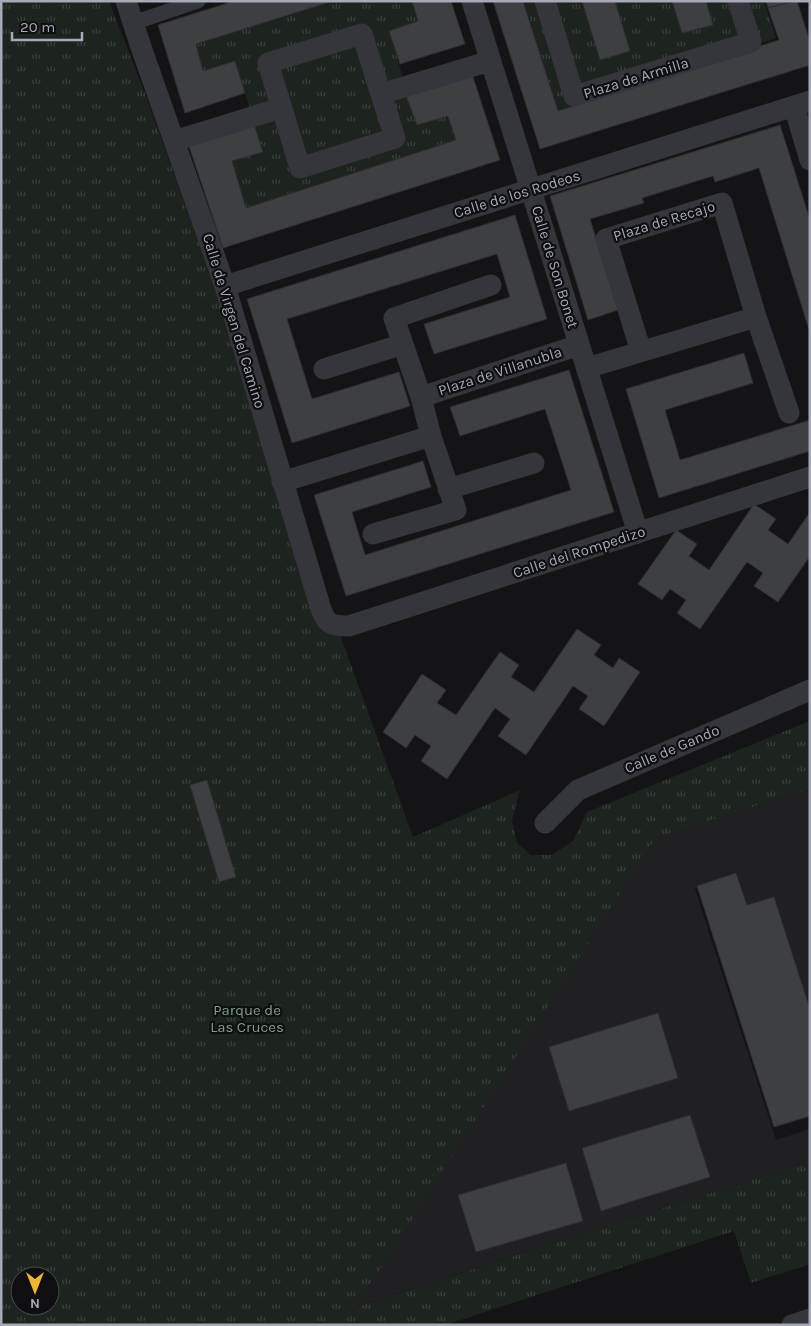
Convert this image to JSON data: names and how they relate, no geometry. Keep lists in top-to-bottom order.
{
  "streets": {
    "street": [
      "Plaza de Armilla",
      "Calle de los Rodeos",
      "Plaza de Recajo",
      "Calle de Son Bonet",
      "Calle de Virgen del Camino",
      "Plaza de Villanubla",
      "Calle del Rompedizo",
      "Calle de Gando"
    ]
  },
  "crossings": [
    ["Calle de los Rodeos", "Calle de Son Bonet"],
    ["Calle de los Rodeos", "Calle de Virgen del Camino"],
    ["Calle de Son Bonet", "Plaza de Villanubla"],
    ["Calle de Son Bonet", "Calle del Rompedizo"],
    ["Calle de Virgen del Camino", "Calle del Rompedizo"]
  ],
  "parks": ["Parque de Las Cruces"],
  "scale_bar": "20 m",
  "north": "bottom"
}
